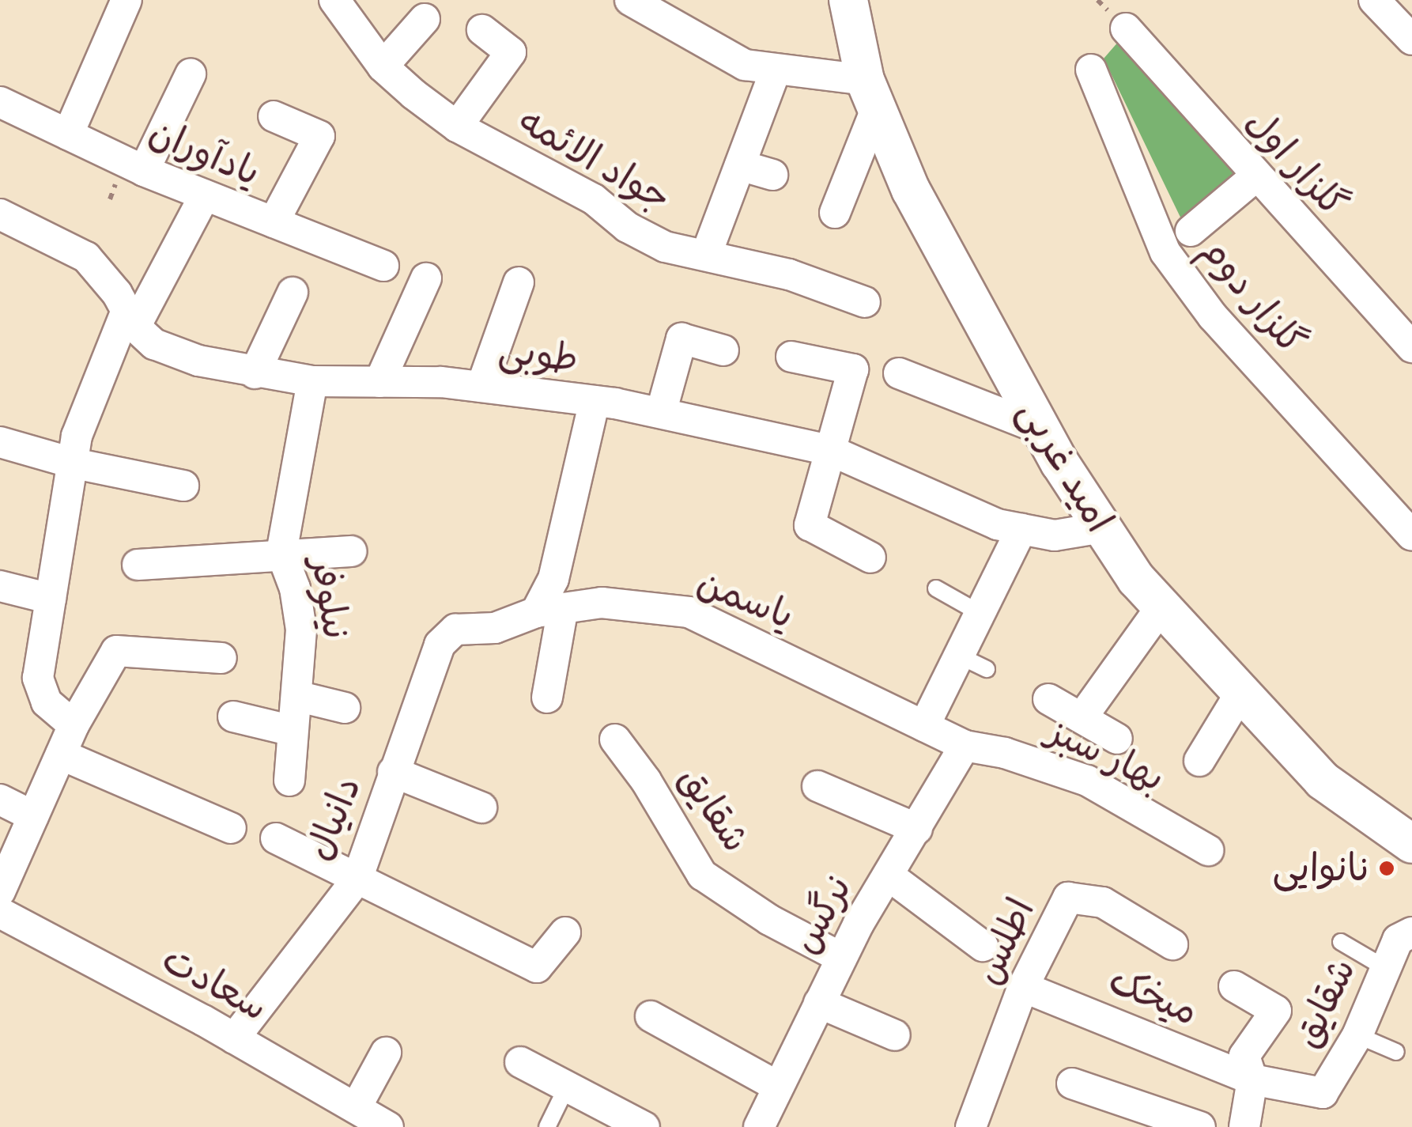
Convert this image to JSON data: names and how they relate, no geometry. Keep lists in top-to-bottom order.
{
  "streets": {
    "street": [
      "یادآوران",
      "جواد الائمه",
      "گلزار اول",
      "گلزار دوم",
      "طوبی",
      "امید غربی",
      "نیلوفر",
      "یاسمن",
      "بهار سبز",
      "شقایق",
      "دانیال",
      "نرگس",
      "اطلس",
      "سعادت",
      "میخک"
    ]
  },
  "crossings": [
    ["طوبی", "امید غربی"],
    ["طوبی", "نیلوفر"],
    ["یاسمن", "بهار سبز"],
    ["یاسمن", "دانیال"],
    ["یاسمن", "نرگس"],
    ["بهار سبز", "نرگس"],
    ["شقایق", "نرگس"],
    ["شقایق", "میخک"],
    ["دانیال", "سعادت"],
    ["اطلس", "میخک"]
  ],
  "places": ["نانوایی"]
}
